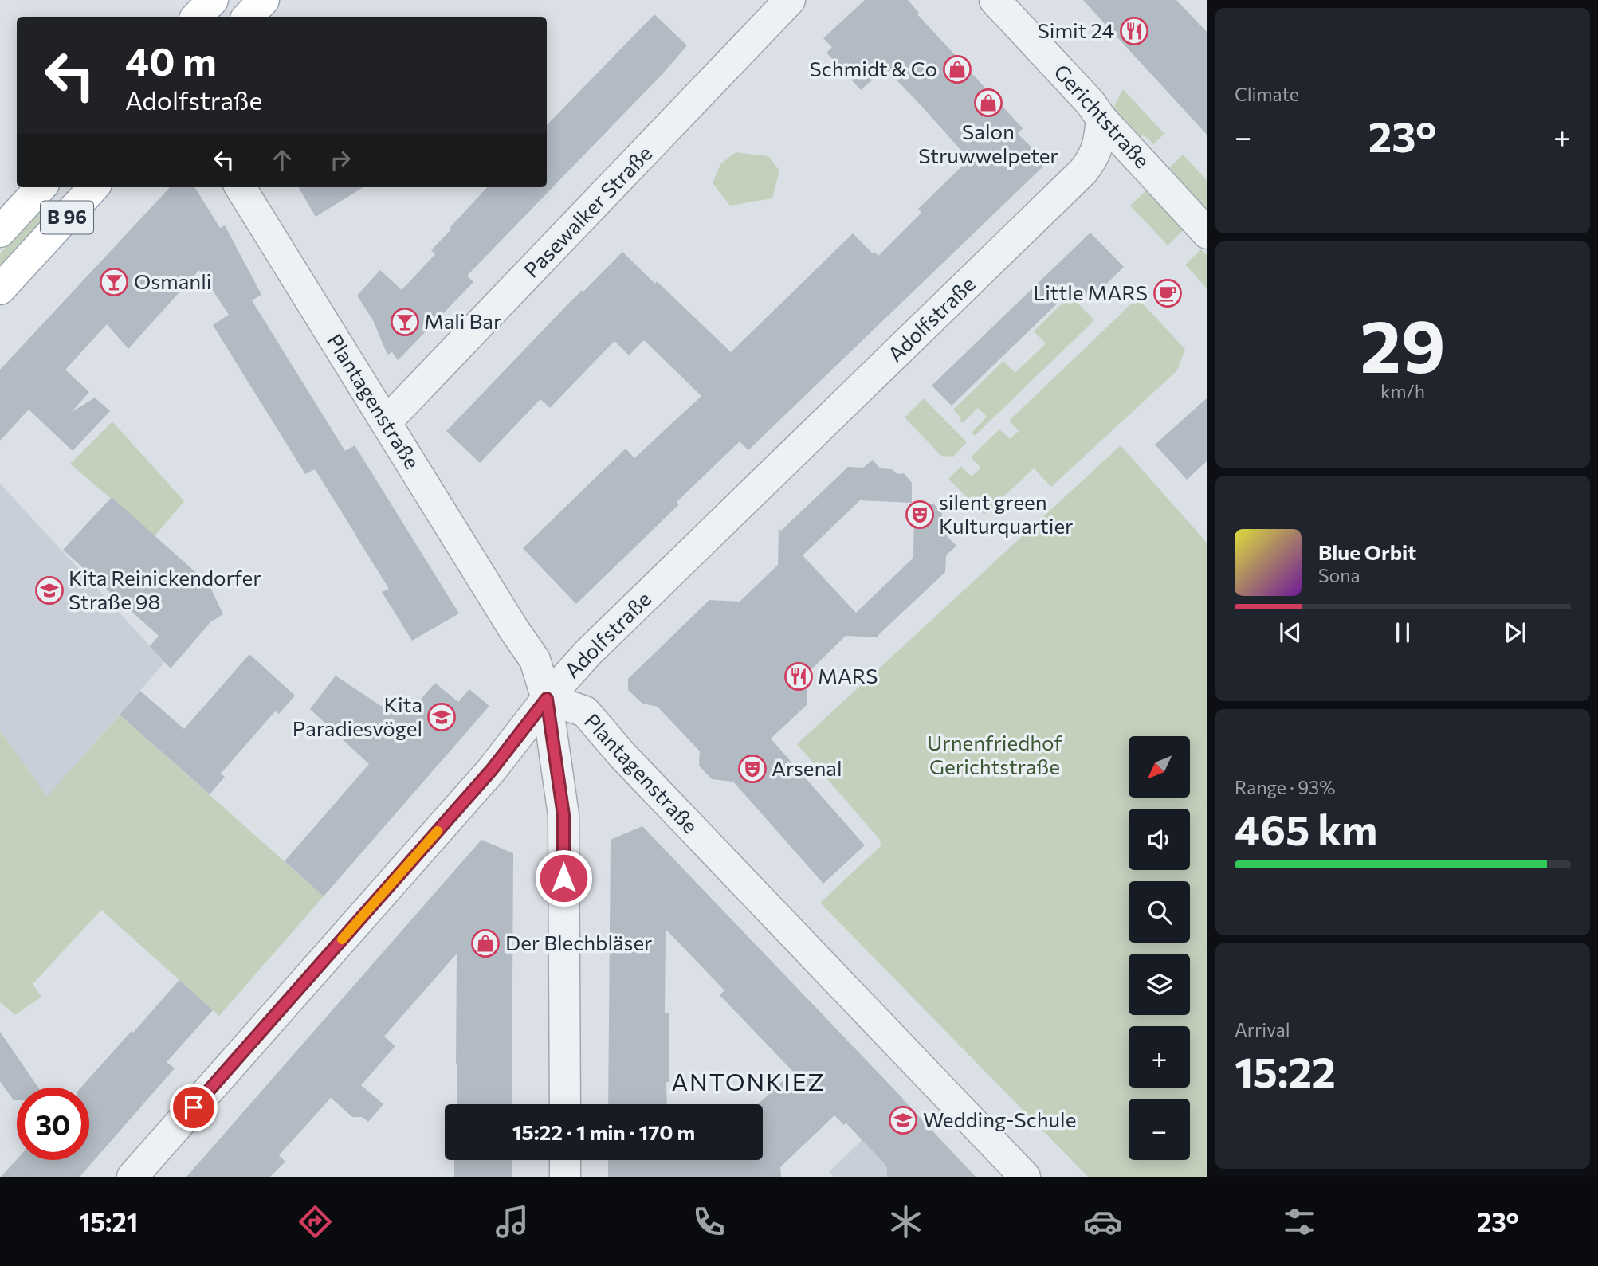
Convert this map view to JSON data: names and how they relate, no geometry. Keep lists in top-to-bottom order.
{
  "streets": {
    "main road": ["B 96"],
    "street": [
      "Gerichtstraße",
      "Pasewalker Straße",
      "Adolfstraße",
      "Plantagenstraße"
    ]
  },
  "crossings": [
    ["Gerichtstraße", "Adolfstraße"],
    ["Pasewalker Straße", "Plantagenstraße"],
    ["Adolfstraße", "Plantagenstraße"]
  ],
  "districts": ["ANTONKIEZ"],
  "parks": ["Urnenfriedhof Gerichtstraße"],
  "places": {
    "restaurant": ["Simit 24", "MARS"],
    "shop": ["Schmidt & Co", "Salon Struwwelpeter", "Der Blechbläser"],
    "bar": ["Osmanli", "Mali Bar"],
    "cafe": ["Little MARS"],
    "theatre": ["silent green Kulturquartier", "Arsenal"],
    "school or university": ["Kita Reinickendorfer Straße 98", "Kita Paradiesvögel", "Wedding-Schule"]
  },
  "north": "bottom left",
  "page": {
    "tile": [
      "Climate",
      ["29", "km/h"],
      ["Range · 93%", "465 km"],
      ["Arrival", "15:22"]
    ],
    "turn": ["40 m", "Adolfstraße"],
    "heat": ["−", "23°", "+"],
    "song": ["Blue Orbit", "Sona"],
    "map_buttons": ["+", "−"],
    "limit": "30",
    "trip": "15:22 · 1 min · 170 m",
    "tabs": ["15:21", "23°"]
  }
}
